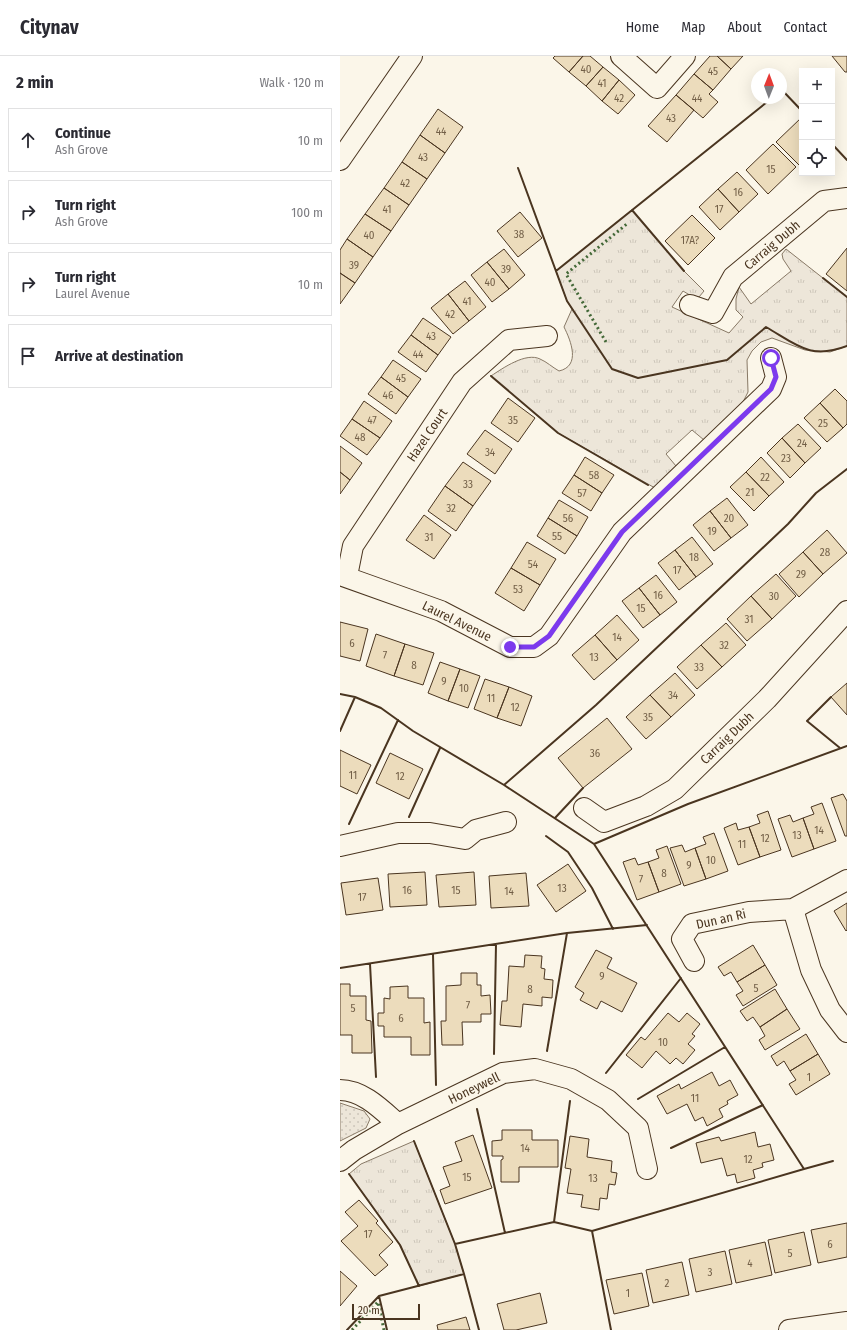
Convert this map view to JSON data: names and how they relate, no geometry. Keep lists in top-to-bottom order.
{
  "streets": {
    "street": [
      "Carraig Dubh",
      "Hazel Court",
      "Laurel Avenue",
      "Dun an Ri",
      "Honeywell"
    ]
  },
  "crossings": [
    ["Hazel Court", "Laurel Avenue"]
  ],
  "house_numbers": [
    "40",
    "45",
    "41",
    "42",
    "44",
    "43",
    "44",
    "43",
    "15",
    "42",
    "16",
    "41",
    "17",
    "38",
    "40",
    "17A?",
    "39",
    "39",
    "40",
    "41",
    "42",
    "43",
    "44",
    "45",
    "46",
    "47",
    "35",
    "25",
    "48",
    "24",
    "34",
    "23",
    "58",
    "22",
    "33",
    "21",
    "57",
    "32",
    "56",
    "20",
    "19",
    "55",
    "31",
    "28",
    "18",
    "54",
    "17",
    "29",
    "53",
    "16",
    "30",
    "15",
    "31",
    "14",
    "6",
    "32",
    "7",
    "13",
    "8",
    "33",
    "9",
    "10",
    "34",
    "11",
    "12",
    "35",
    "36",
    "11",
    "12",
    "14",
    "13",
    "12",
    "11",
    "10",
    "9",
    "8",
    "7",
    "13",
    "16",
    "15",
    "14",
    "17",
    "9",
    "5",
    "8",
    "7",
    "5",
    "6",
    "10",
    "1",
    "11",
    "14",
    "12",
    "15",
    "13",
    "17",
    "6",
    "5",
    "4",
    "3",
    "2",
    "1"
  ],
  "scale_bar": "20 m",
  "north": "top",
  "page": {
    "header": "Citynav",
    "nav": [
      "Home",
      "Map",
      "About",
      "Contact"
    ],
    "heading": ["2 min", "Walk · 120 m"],
    "map_buttons": ["+", "−"],
    "list": [
      ["Continue", "Ash Grove", "10 m"],
      ["Turn right", "Ash Grove", "100 m"],
      ["Turn right", "Laurel Avenue", "10 m"],
      "Arrive at destination"
    ],
    "scale": "20 m"
  }
}
